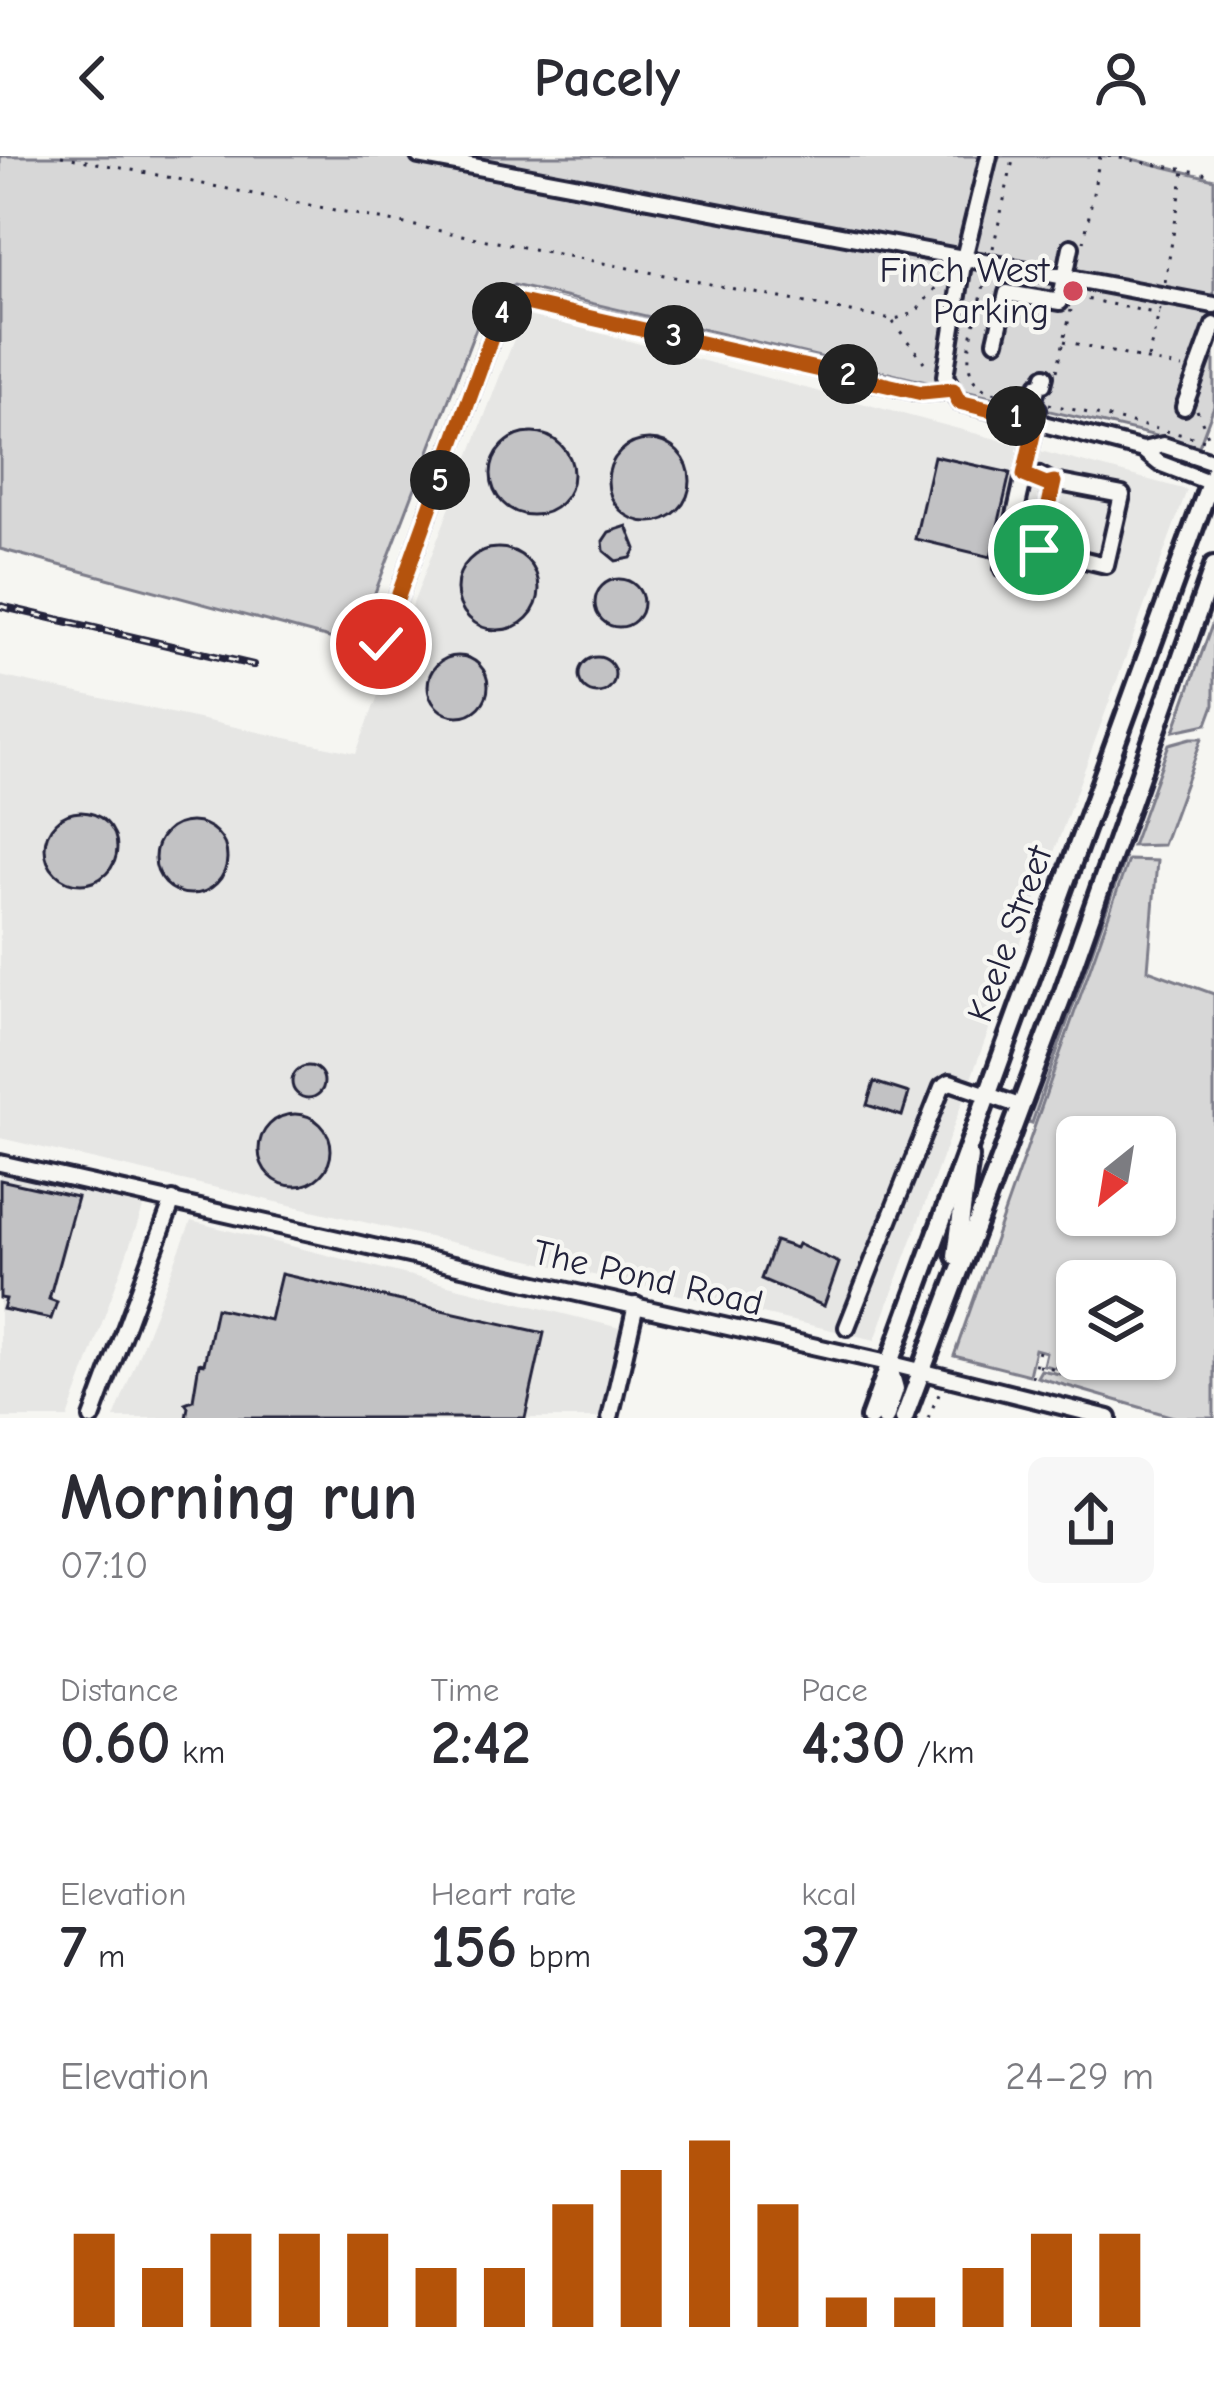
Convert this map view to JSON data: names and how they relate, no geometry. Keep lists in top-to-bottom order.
{
  "streets": {
    "main road": ["Keele Street"],
    "street": ["The Pond Road"]
  },
  "crossings": [
    ["Keele Street", "The Pond Road"]
  ],
  "places": ["Finch West Parking"],
  "north": "bottom left",
  "page": {
    "header": "Pacely",
    "pins": [
      "4",
      "3",
      "2",
      "1",
      "5"
    ],
    "heading": ["Morning run", "07:10"],
    "stats": [
      ["Distance", "0.60 km"],
      ["Time", "2:42"],
      ["Pace", "4:30 /km"],
      ["Elevation", "7 m"],
      ["Heart rate", "156 bpm"],
      ["kcal", "37"]
    ],
    "chart": ["Elevation", "24–29 m"]
  }
}
